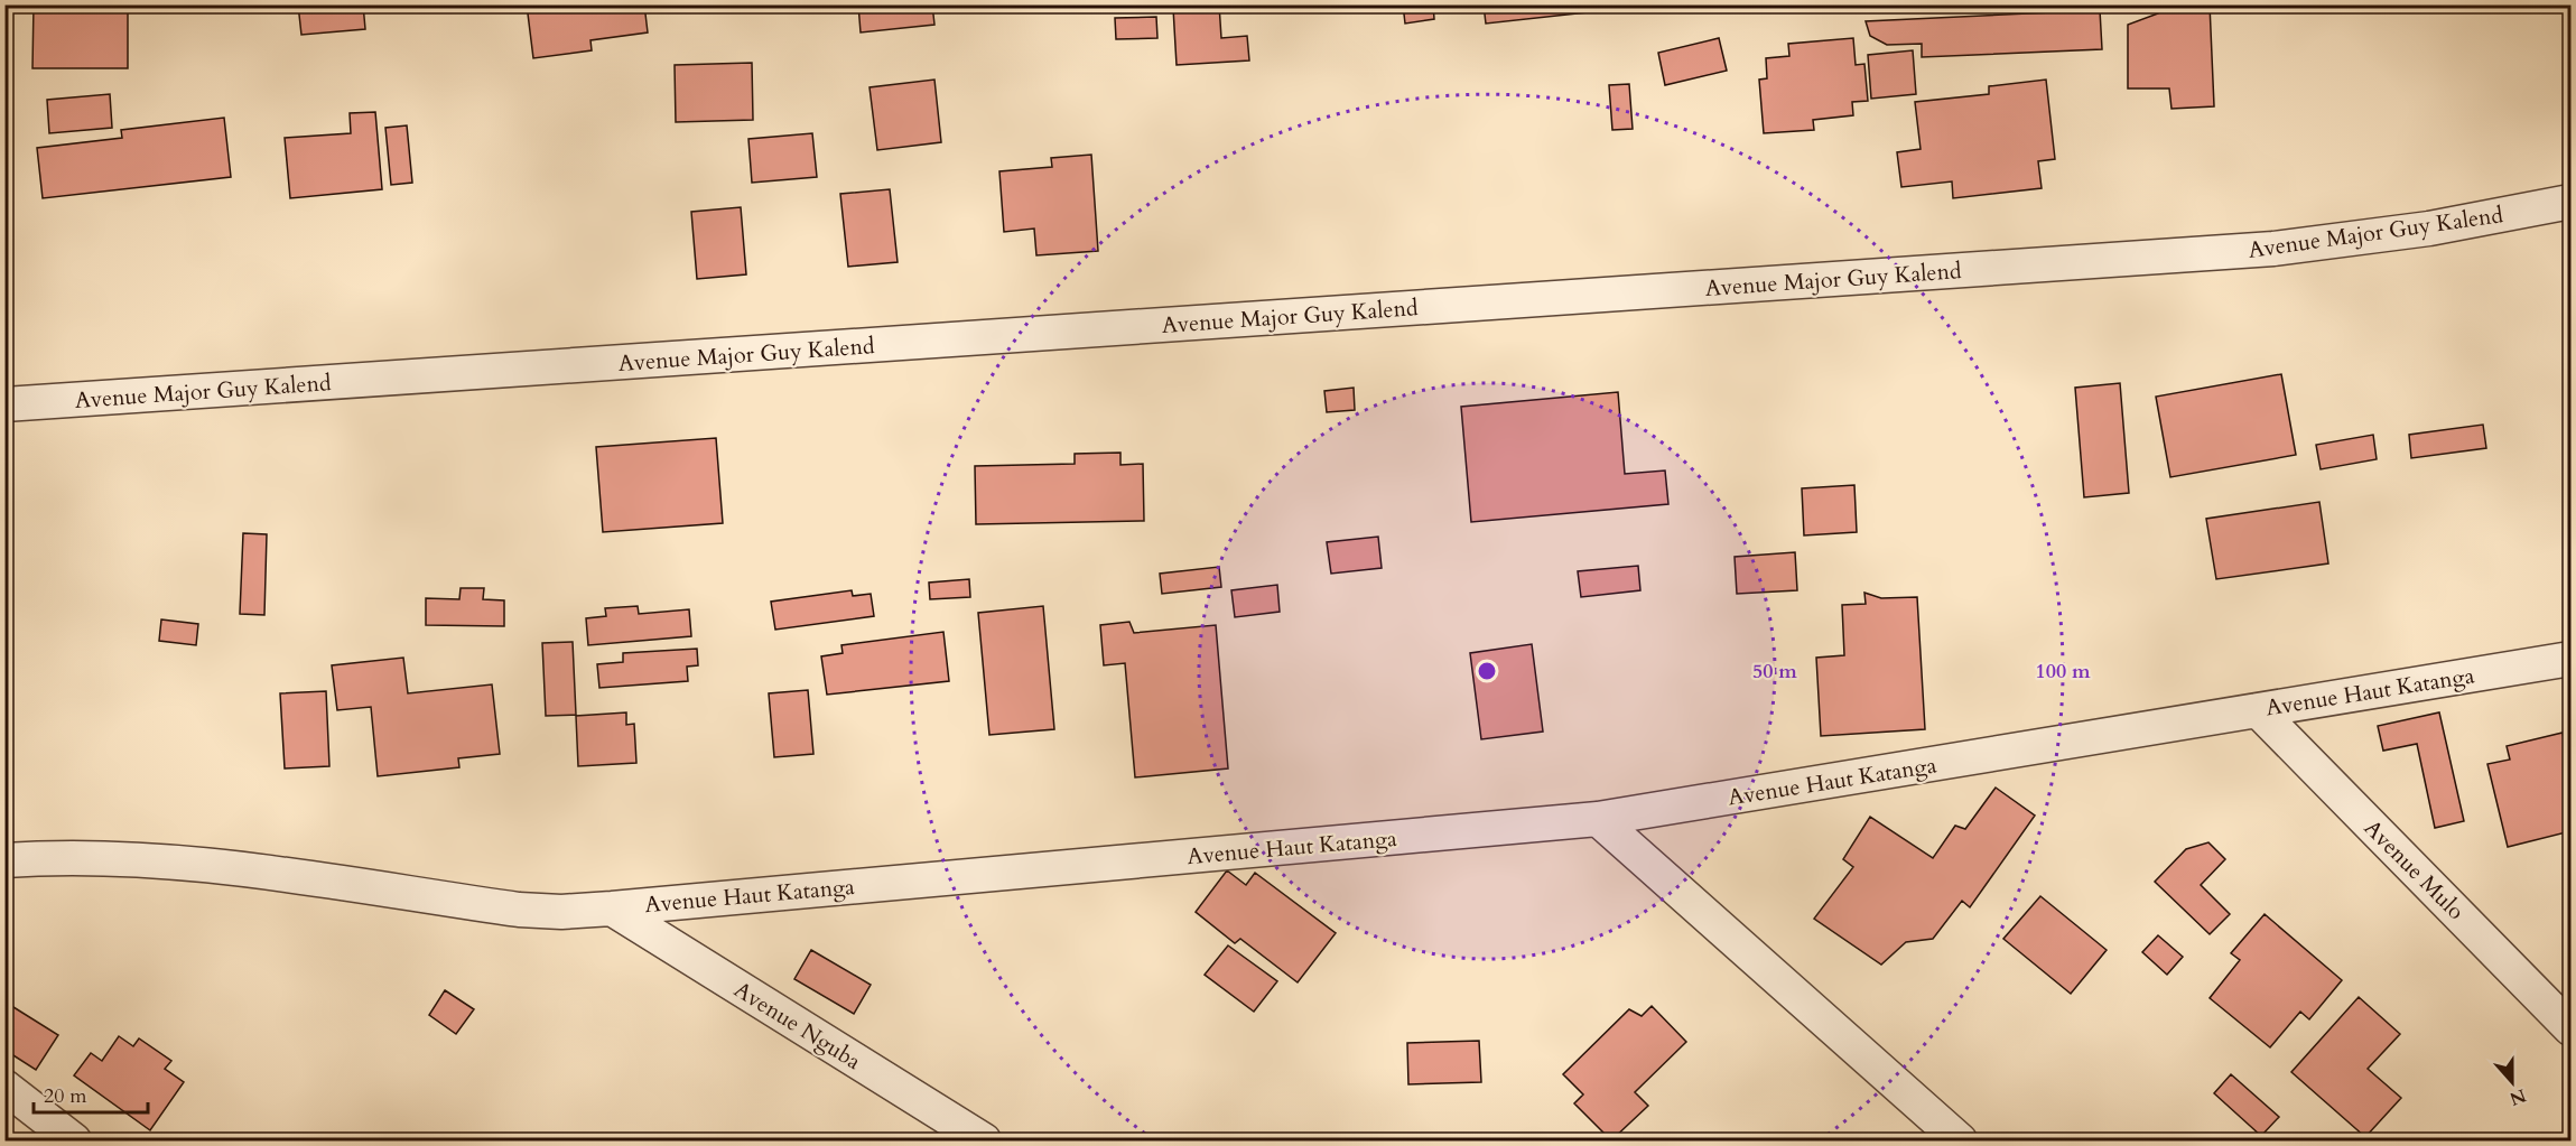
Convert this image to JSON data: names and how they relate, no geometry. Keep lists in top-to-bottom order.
{
  "streets": {
    "street": [
      "Avenue Major Guy Kalend",
      "Avenue Haut Katanga",
      "Avenue Mulo",
      "Avenue Nguba"
    ]
  },
  "crossings": [
    ["Avenue Haut Katanga", "Avenue Mulo"],
    ["Avenue Haut Katanga", "Avenue Nguba"]
  ],
  "scale_bar": "20 m",
  "north": "bottom",
  "rings": ["50 m", "100 m"]
}
